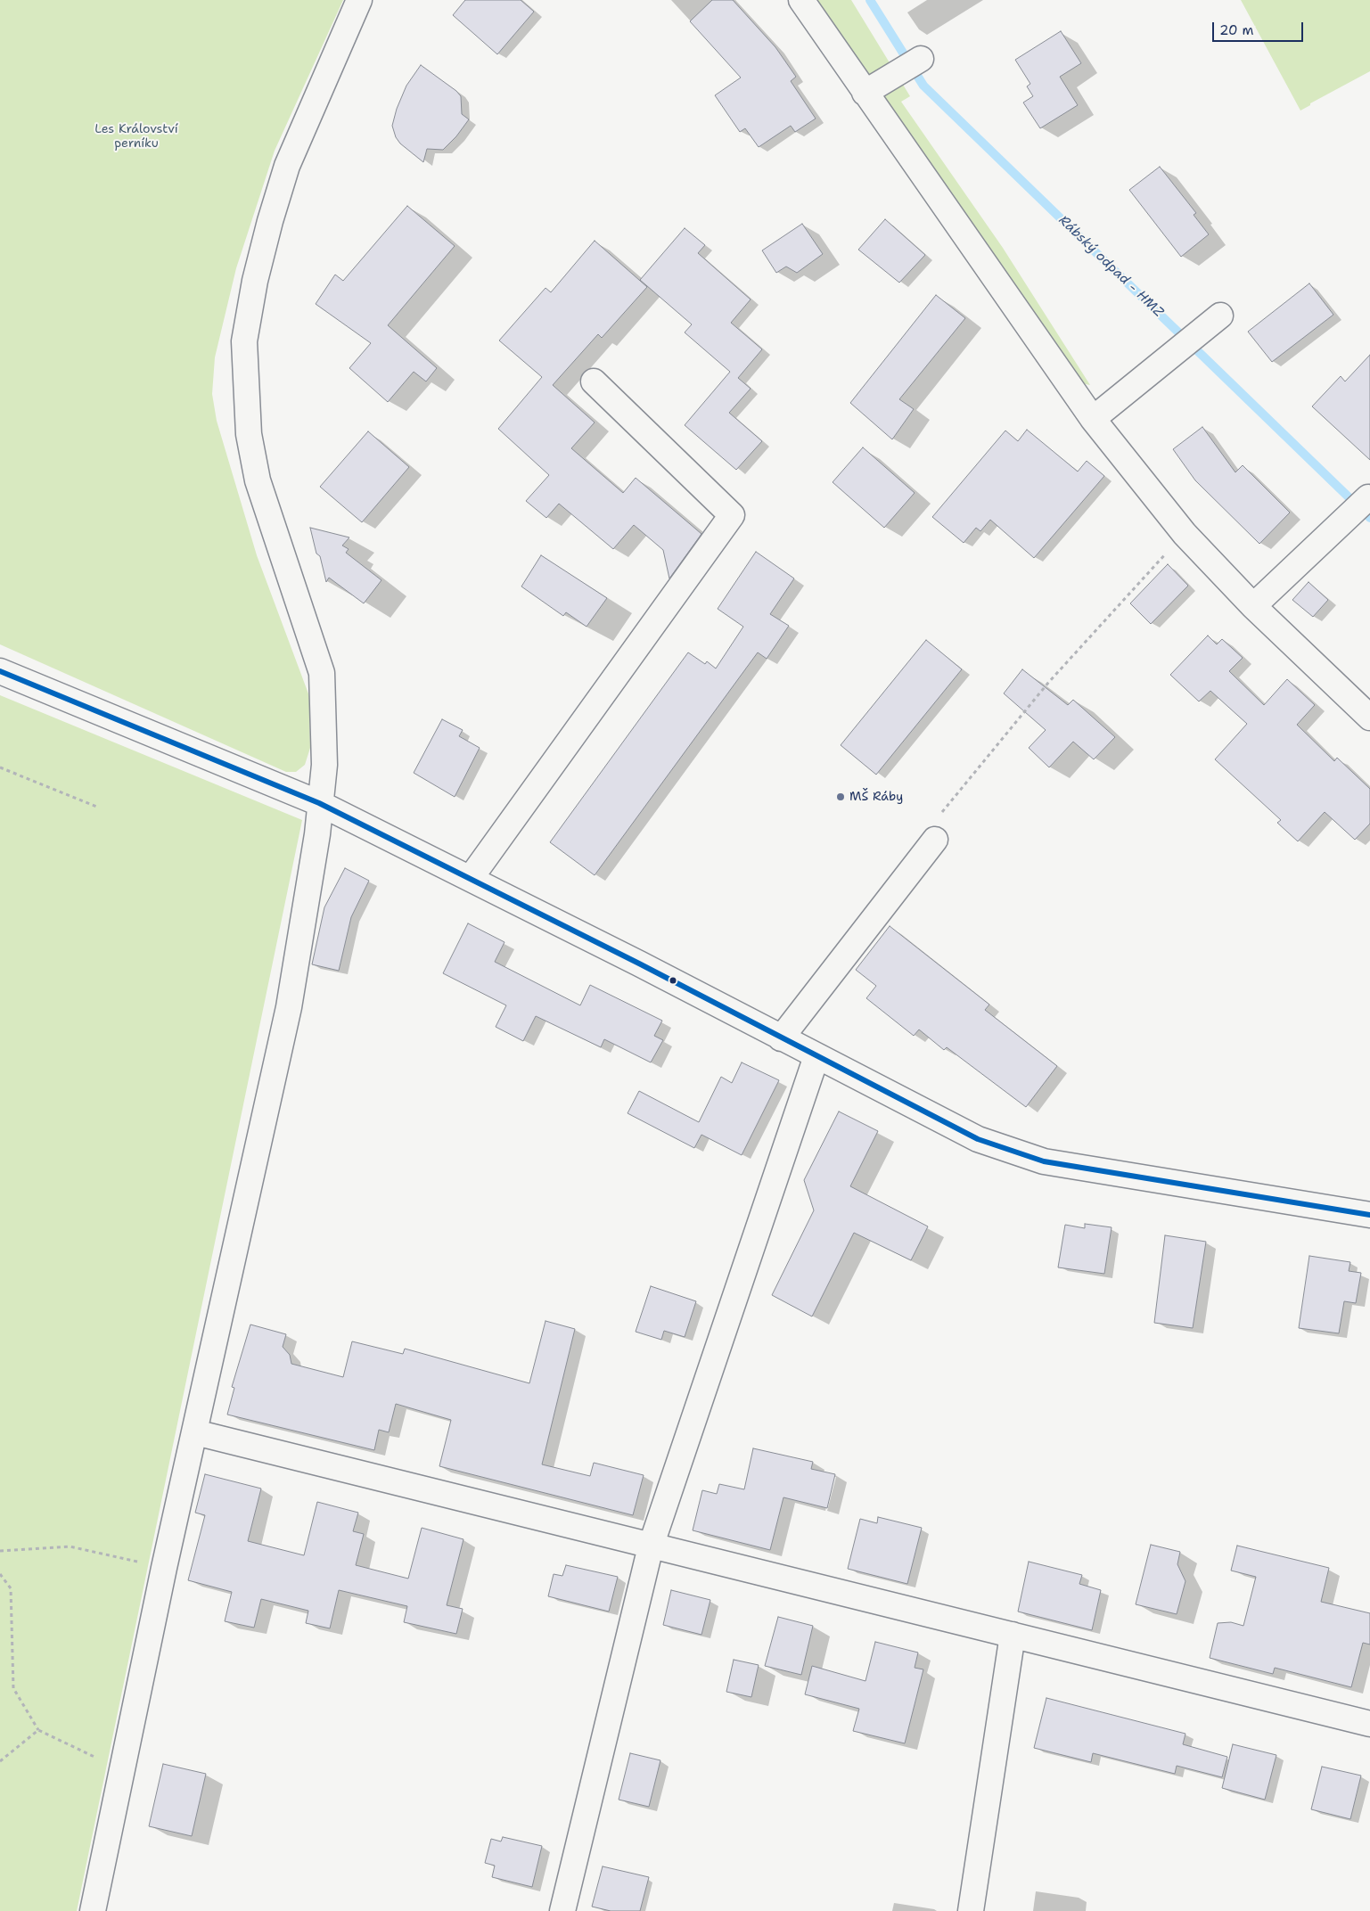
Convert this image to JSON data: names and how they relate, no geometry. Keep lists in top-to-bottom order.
{
  "water": ["Rábský odpad - HMZ"],
  "parks": ["Les Království perníku"],
  "places": ["MŠ Ráby"],
  "scale_bar": "20 m"
}
